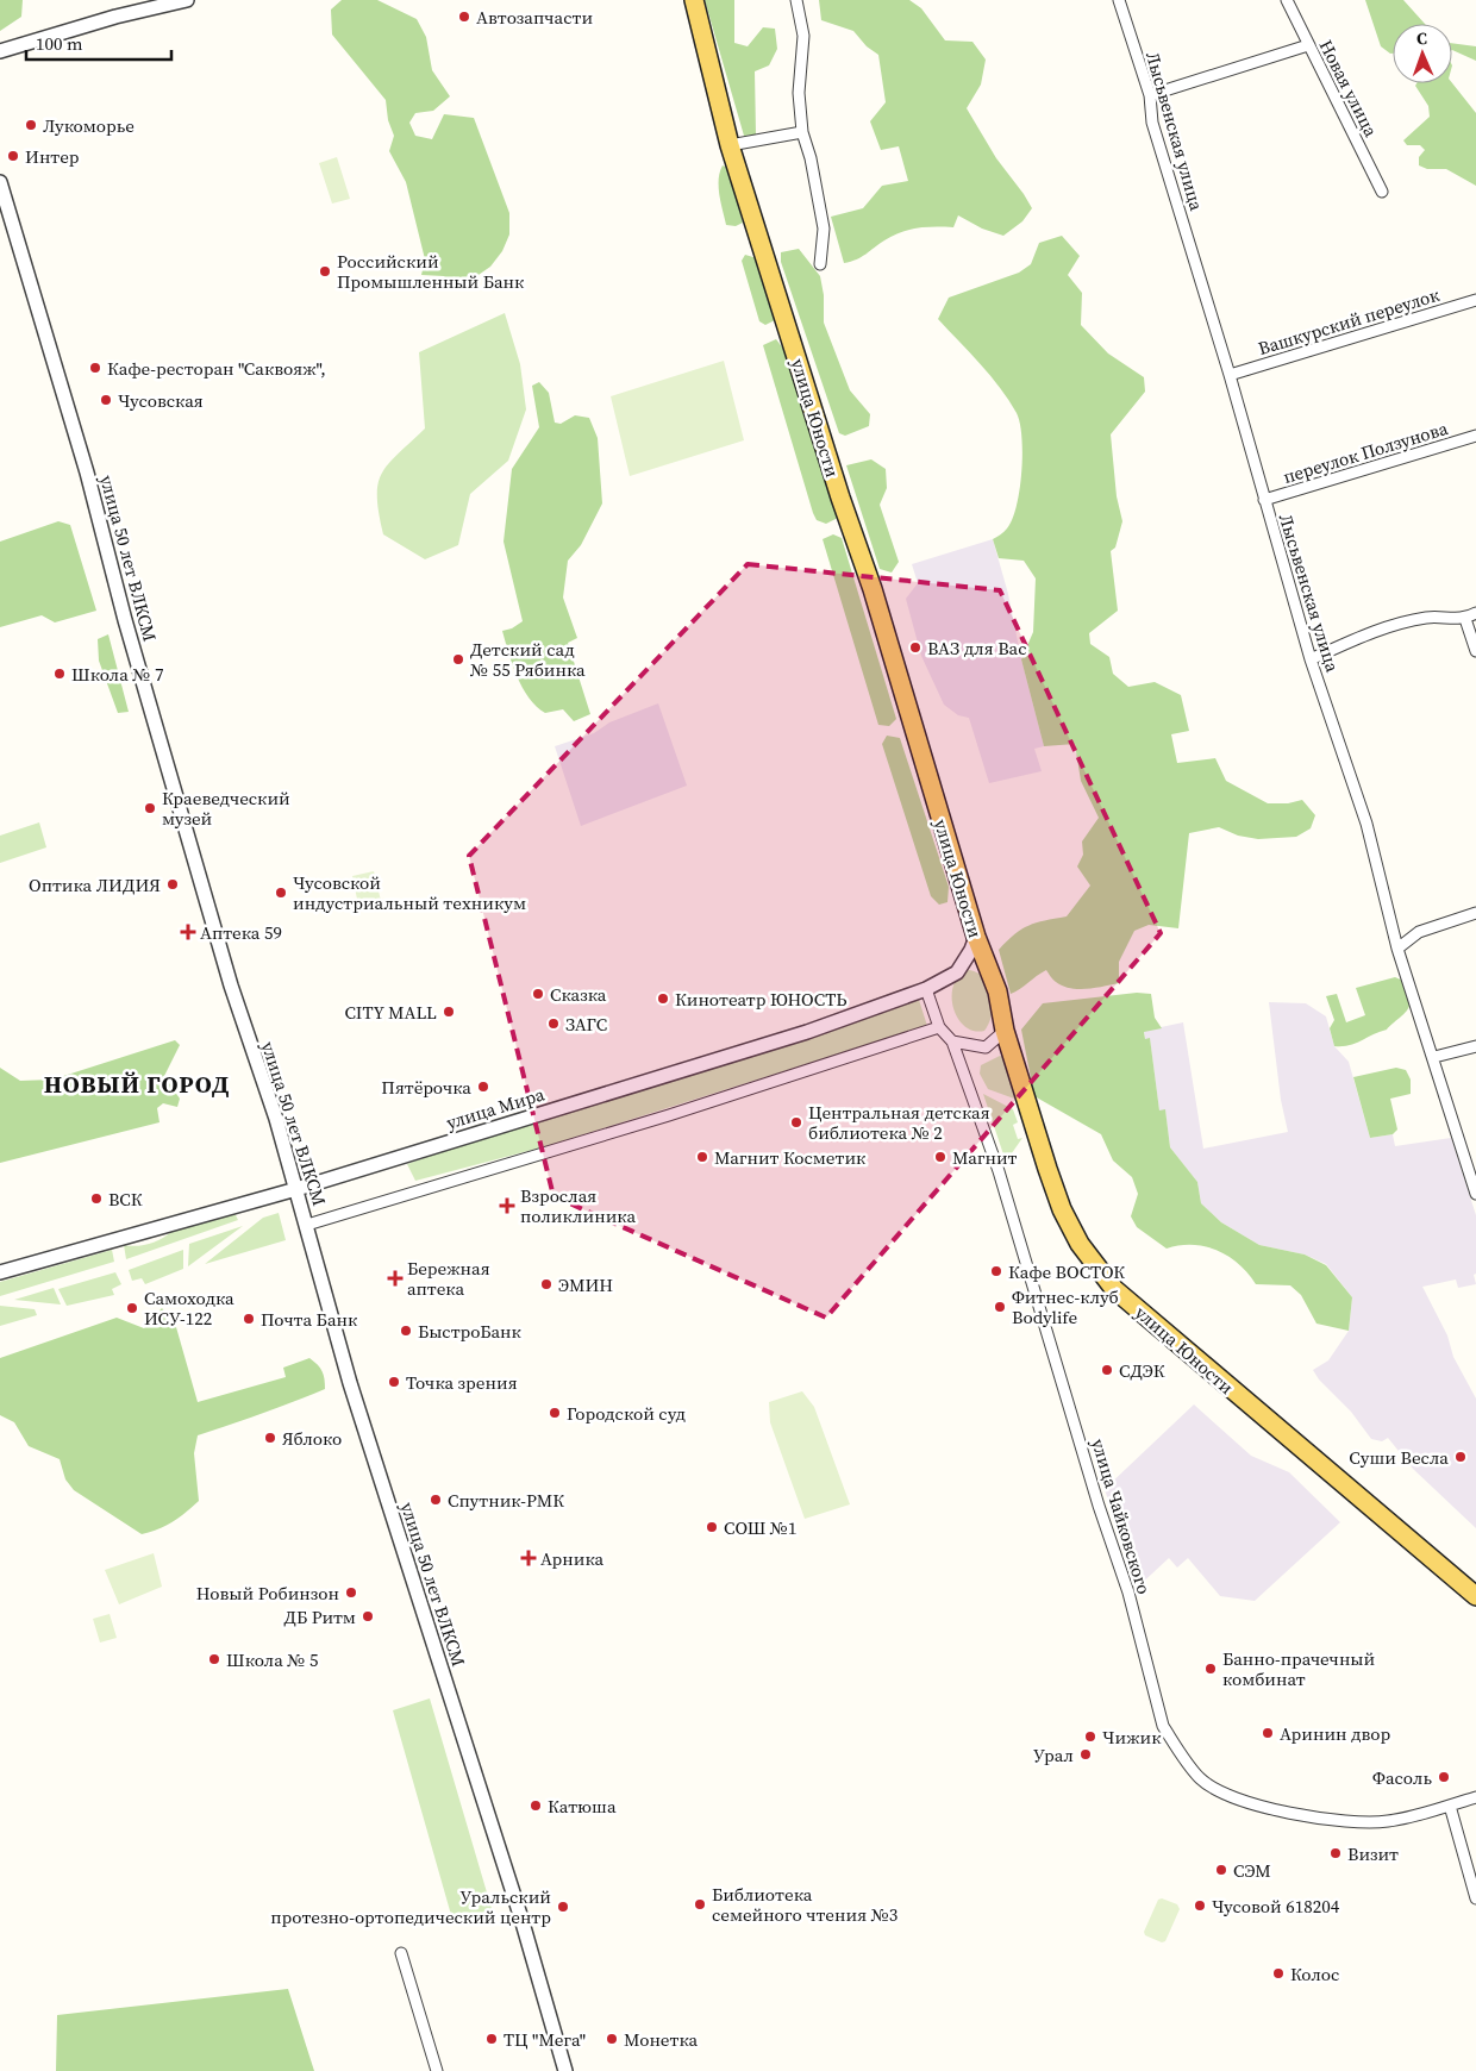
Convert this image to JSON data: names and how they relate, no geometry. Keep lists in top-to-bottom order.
{
  "streets": {
    "main road": ["улица Юности"],
    "street": [
      "Новая улица",
      "Лысьвенская улица",
      "Вашкурский переулок",
      "переулок Ползунова",
      "улица 50 лет ВЛКСМ",
      "улица Мира",
      "улица Чайковского"
    ]
  },
  "crossings": [
    ["Лысьвенская улица", "Вашкурский переулок"],
    ["Лысьвенская улица", "переулок Ползунова"],
    ["улица Юности", "улица Мира"],
    ["улица 50 лет ВЛКСМ", "улица Мира"],
    ["улица Мира", "улица Чайковского"]
  ],
  "districts": ["НОВЫЙ ГОРОД"],
  "places": {
    "other": [
      "Автозапчасти",
      "Лукоморье",
      "Интер",
      "Российский Промышленный Банк",
      "Кафе-ресторан \"Саквояж\",",
      "Чусовская",
      "ВАЗ для Вас",
      "Детский сад № 55 Рябинка",
      "Школа № 7",
      "Краеведческий музей",
      "Оптика ЛИДИЯ",
      "Чусовской индустриальный техникум",
      "Сказка",
      "Кинотеатр ЮНОСТЬ",
      "CITY MALL",
      "ЗАГС",
      "Пятёрочка",
      "Центральная детская библиотека № 2",
      "Магнит Косметик",
      "Магнит",
      "ВСК",
      "Кафе ВОСТОК",
      "ЭМИН",
      "Фитнес-клуб Bodylife",
      "Самоходка ИСУ-122",
      "Почта Банк",
      "БыстроБанк",
      "СДЭК",
      "Точка зрения",
      "Городской суд",
      "Яблоко",
      "Суши Весла",
      "Спутник-РМК",
      "СОШ №1",
      "Новый Робинзон",
      "ДБ Ритм",
      "Школа № 5",
      "Банно-прачечный комбинат",
      "Аринин двор",
      "Чижик",
      "Урал",
      "Фасоль",
      "Катюша",
      "Визит",
      "СЭМ",
      "Библиотека семейного чтения №3",
      "Чусовой 618204",
      "Уральский протезно-ортопедический центр",
      "Колос",
      "ТЦ \"Мега\"",
      "Монетка"
    ],
    "health": [
      "Аптека 59",
      "Взрослая поликлиника",
      "Бережная аптека",
      "Арника"
    ]
  },
  "scale_bar": "100 m",
  "north": "top"
}
